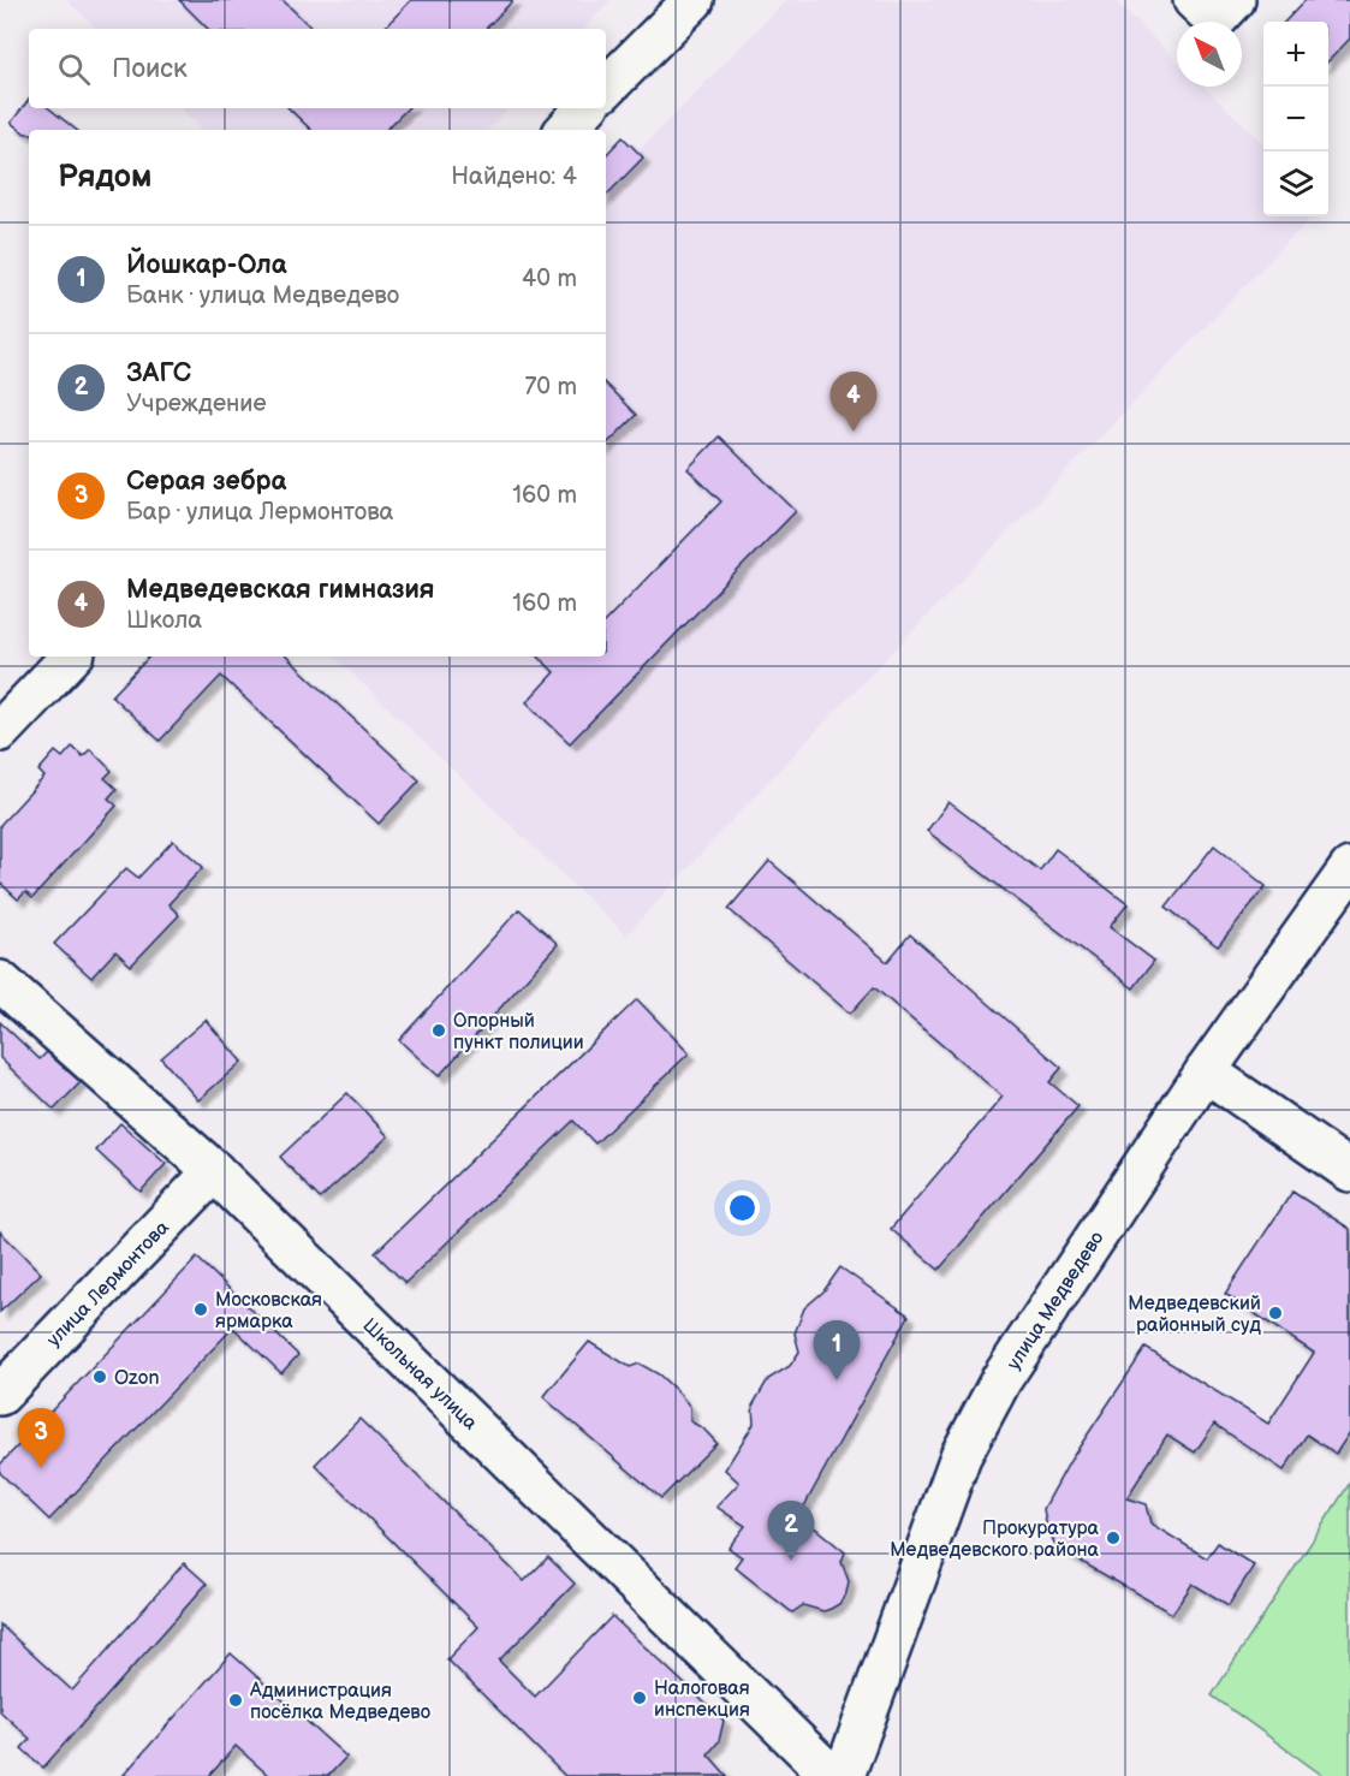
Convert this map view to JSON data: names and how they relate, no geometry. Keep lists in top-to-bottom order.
{
  "streets": {
    "street": ["улица Лермонтова", "улица Медведево", "Школьная улица"]
  },
  "crossings": [
    ["улица Лермонтова", "Школьная улица"]
  ],
  "places": [
    "Опорный пункт полиции",
    "Московская ярмарка",
    "Медведевский районный суд",
    "Ozon",
    "Прокуратура Медведевского района",
    "Налоговая инспекция",
    "Администрация посёлка Медведево"
  ],
  "north": "top left",
  "page": {
    "map_buttons": ["+", "−"],
    "search": "Поиск",
    "heading": ["Рядом", "Найдено: 4"],
    "list": [
      {
        "mark": "1",
        "name": "Йошкар-Ола",
        "note": "Банк · улица Медведево",
        "value": "40 m"
      },
      {
        "mark": "2",
        "name": "ЗАГС",
        "note": "Учреждение",
        "value": "70 m"
      },
      {
        "mark": "3",
        "name": "Серая зебра",
        "note": "Бар · улица Лермонтова",
        "value": "160 m"
      },
      {
        "mark": "4",
        "name": "Медведевская гимназия",
        "note": "Школа",
        "value": "160 m"
      }
    ],
    "pins": [
      "4",
      "1",
      "3",
      "2"
    ]
  }
}
